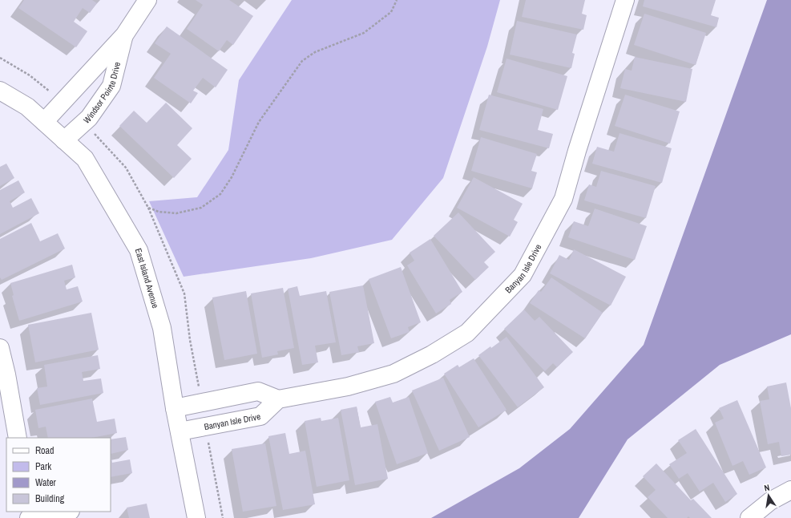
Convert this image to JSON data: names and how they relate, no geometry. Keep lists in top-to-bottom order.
{
  "streets": {
    "street": ["Windsor Pointe Drive", "Banyan Isle Drive", "East Island Avenue"]
  },
  "crossings": [
    ["Windsor Pointe Drive", "East Island Avenue"],
    ["Banyan Isle Drive", "East Island Avenue"]
  ],
  "legend": [
    "Road",
    "Park",
    "Water",
    "Building"
  ],
  "north": "top"
}
